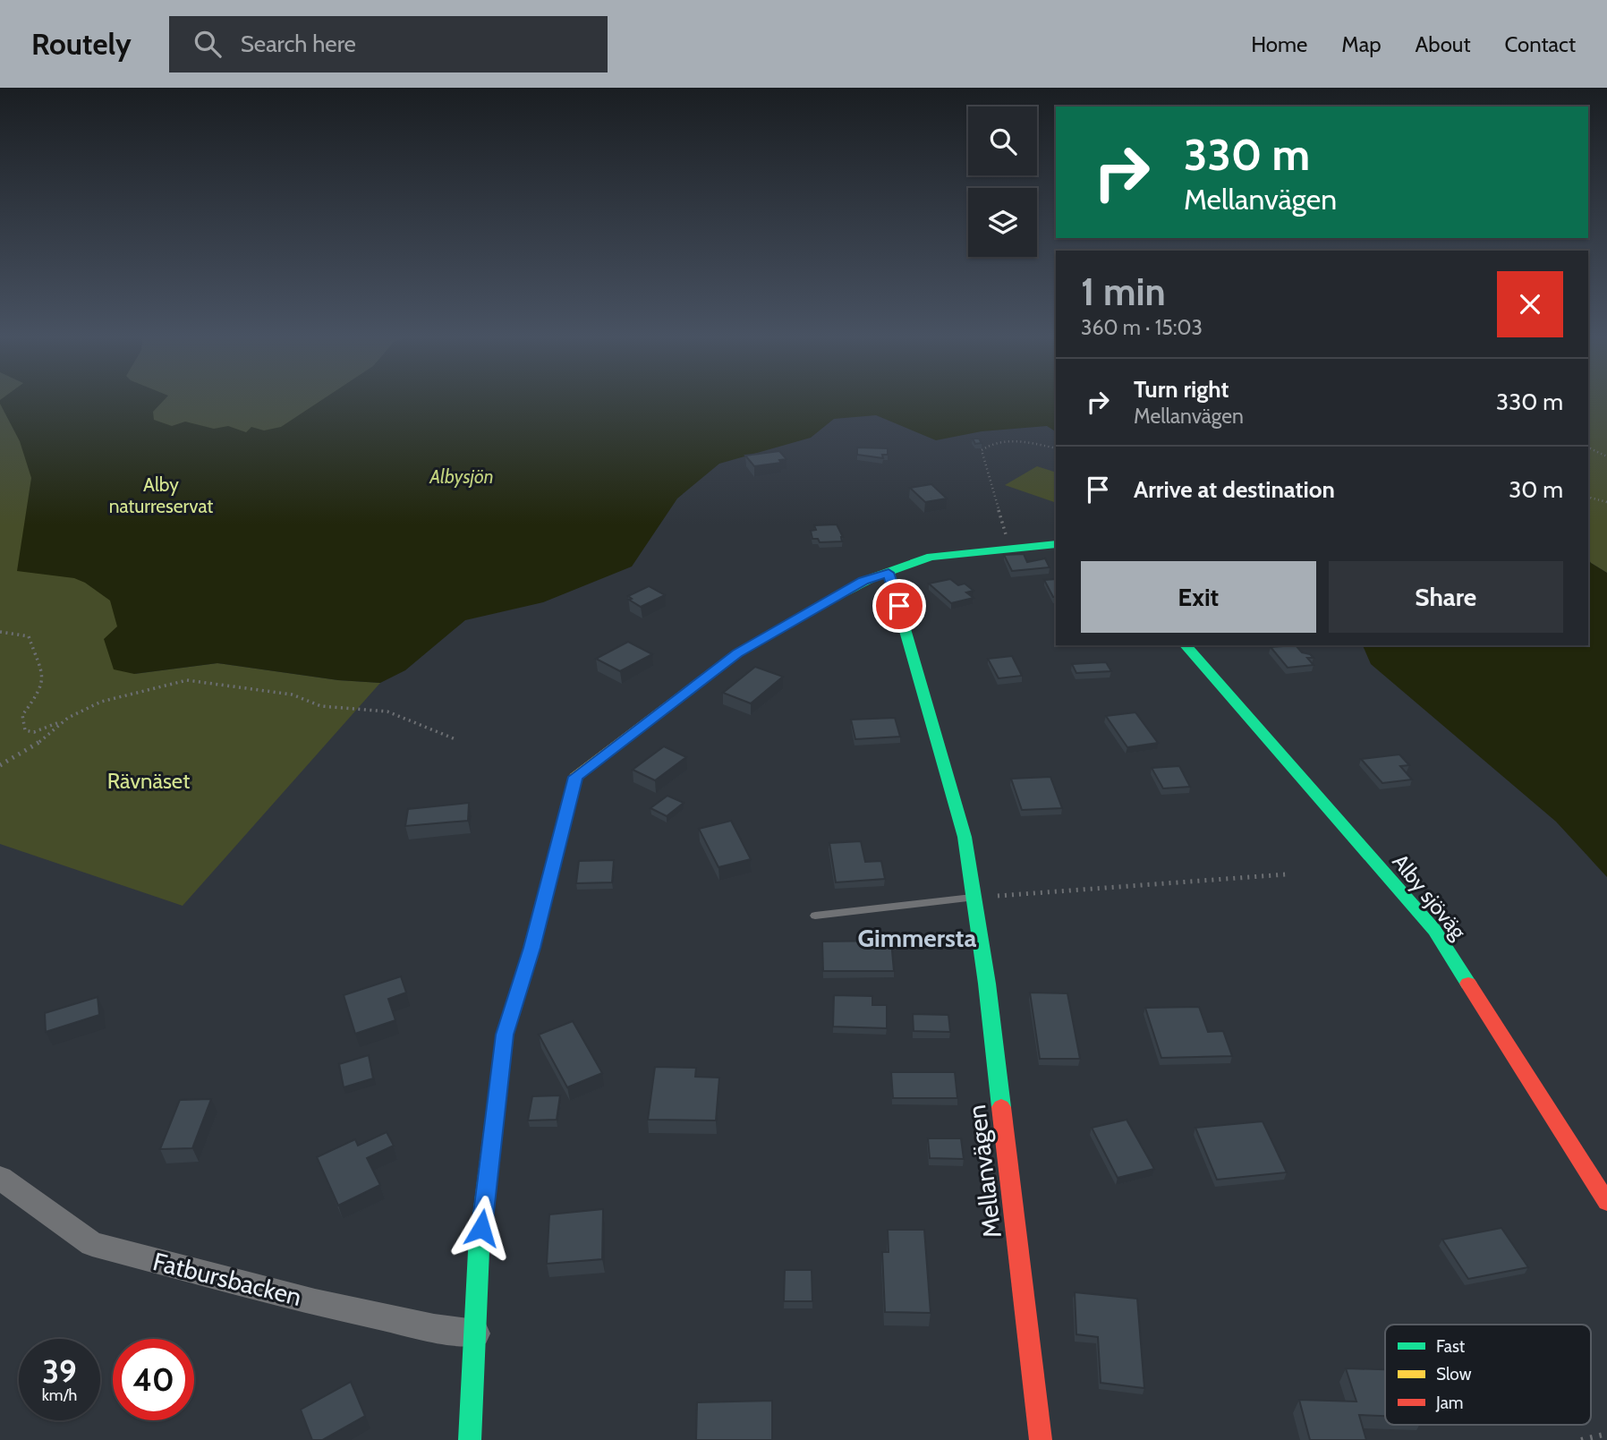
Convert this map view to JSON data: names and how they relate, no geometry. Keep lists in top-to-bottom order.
{
  "streets": {
    "street": ["Alby sjöväg", "Mellanvägen", "Fatbursbacken"]
  },
  "districts": ["Gimmersta"],
  "water": ["Albysjön"],
  "parks": ["Alby naturreservat", "Rävnäset"],
  "legend": ["Fast", "Slow", "Jam"],
  "page": {
    "header": "Routely",
    "search": "Search here",
    "nav": [
      "Home",
      "Map",
      "About",
      "Contact"
    ],
    "turn": ["330 m", "Mellanvägen"],
    "heading": ["1 min", "360 m · 15:03"],
    "list": [
      {
        "name": "Turn right",
        "note": "Mellanvägen",
        "value": "330 m"
      },
      {
        "name": "Arrive at destination",
        "value": "30 m"
      }
    ],
    "buttons": ["Exit", "Share"],
    "speed": "39 km/h",
    "limit": "40"
  }
}
